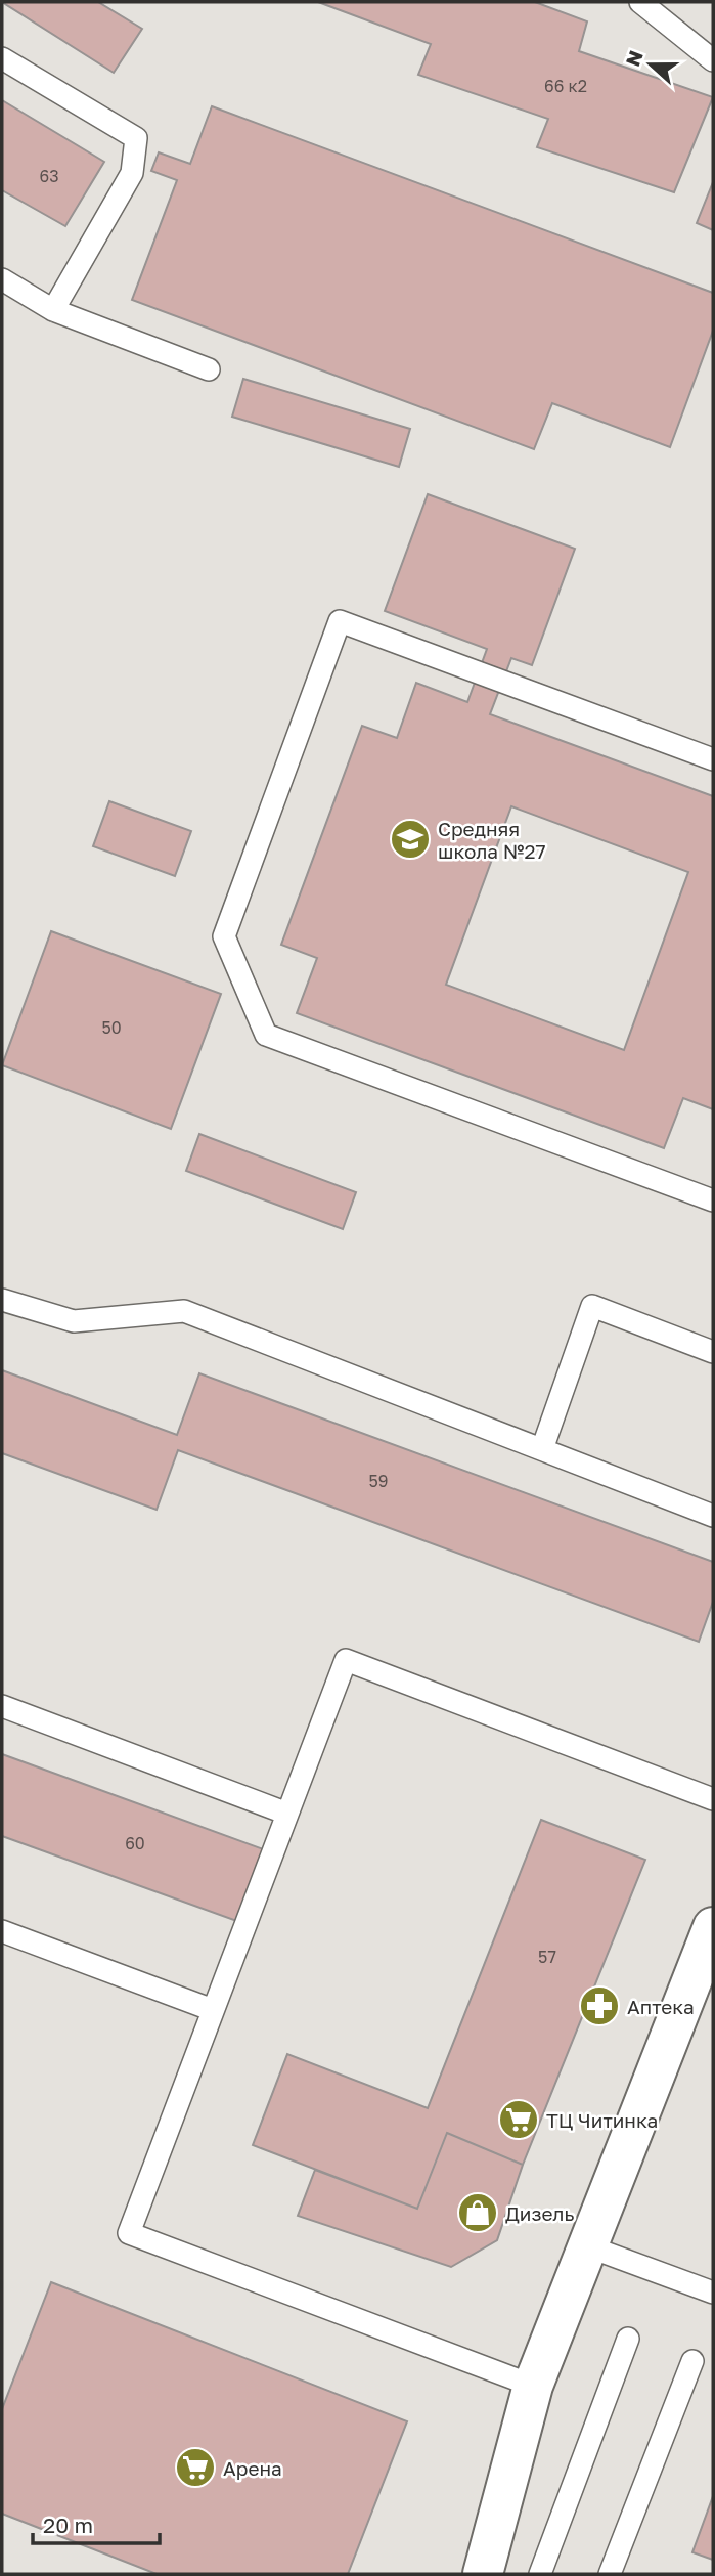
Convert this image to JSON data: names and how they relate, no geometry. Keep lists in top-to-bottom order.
{
  "places": {
    "school or university": ["Средняя школа №27"],
    "pharmacy": ["Аптека"],
    "supermarket": ["ТЦ Читинка", "Арена"],
    "shop": ["Дизель"]
  },
  "house_numbers": [
    "66 к2",
    "63",
    "50",
    "59",
    "60",
    "57"
  ],
  "scale_bar": "20 m",
  "north": "left"
}
